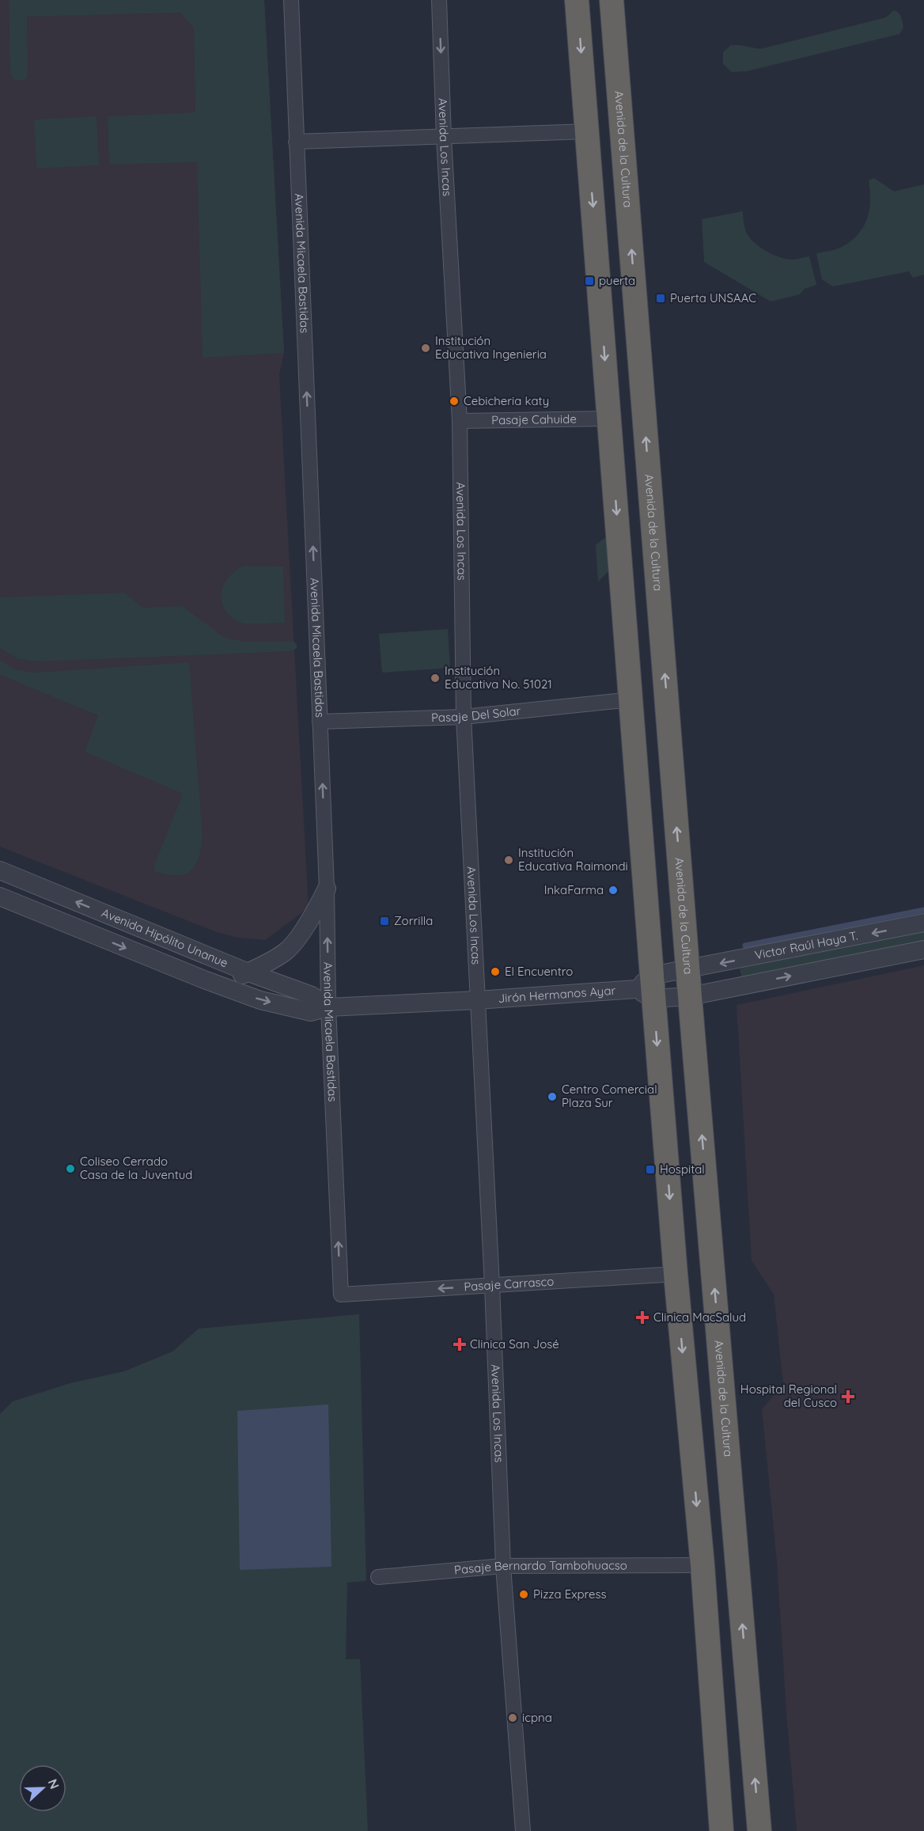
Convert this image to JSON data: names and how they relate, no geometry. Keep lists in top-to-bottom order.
{
  "streets": {
    "highway": ["Avenida de la Cultura"],
    "street": [
      "Avenida Los Incas",
      "Avenida Micaela Bastidas",
      "Pasaje Cahuide",
      "Pasaje Del Solar",
      "Avenida Hipólito Unanue",
      "Victor Raúl Haya T.",
      "Jirón Hermanos Ayar",
      "Pasaje Carrasco",
      "Pasaje Bernardo Tambohuacso"
    ]
  },
  "crossings": [
    ["Avenida Los Incas", "Pasaje Cahuide"],
    ["Avenida Los Incas", "Pasaje Del Solar"],
    ["Avenida Los Incas", "Avenida Hipólito Unanue"],
    ["Avenida Los Incas", "Jirón Hermanos Ayar"],
    ["Avenida Los Incas", "Pasaje Carrasco"],
    ["Avenida Los Incas", "Pasaje Bernardo Tambohuacso"],
    ["Avenida de la Cultura", "Victor Raúl Haya T."],
    ["Avenida Micaela Bastidas", "Pasaje Del Solar"],
    ["Avenida Micaela Bastidas", "Avenida Hipólito Unanue"],
    ["Avenida Micaela Bastidas", "Pasaje Carrasco"],
    ["Avenida Hipólito Unanue", "Jirón Hermanos Ayar"],
    ["Victor Raúl Haya T.", "Jirón Hermanos Ayar"]
  ],
  "one_way": ["Avenida Micaela Bastidas", "Pasaje Carrasco"],
  "places": {
    "transit": [
      "puerta",
      "Puerta UNSAAC",
      "Zorrilla",
      "Hospital"
    ],
    "other": [
      "Institución Educativa Ingenieria",
      "Cebicheria katy",
      "Institución Educativa No. 51021",
      "Institución Educativa Raimondi",
      "InkaFarma",
      "El Encuentro",
      "Centro Comercial Plaza Sur",
      "Coliseo Cerrado Casa de la Juventud",
      "Pizza Express",
      "icpna"
    ],
    "health": ["Clinica MacSalud", "Clinica San José", "Hospital Regional del Cusco"]
  },
  "north": "right"
}
